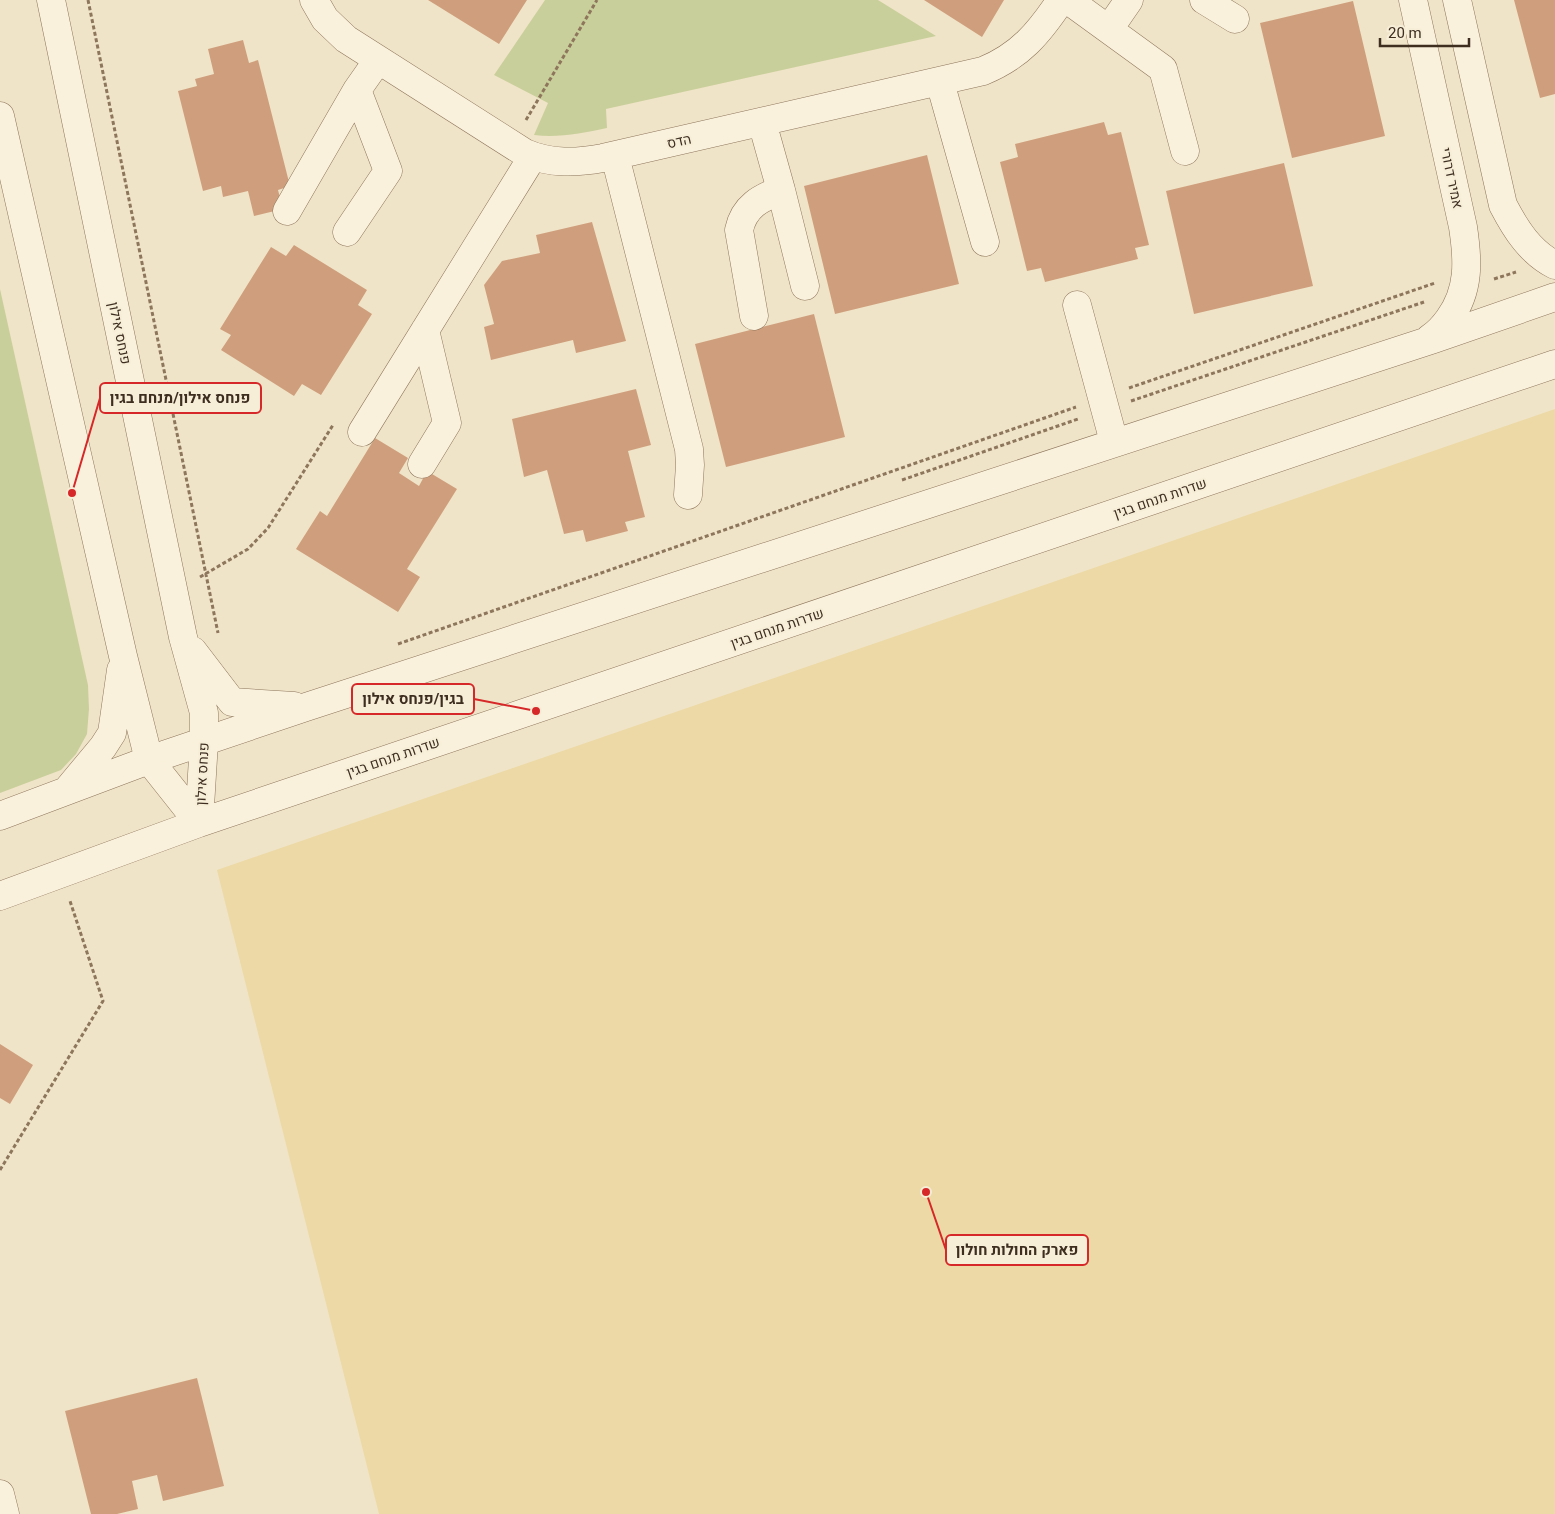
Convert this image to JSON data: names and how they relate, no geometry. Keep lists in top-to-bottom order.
{
  "streets": {
    "street": [
      "הדס",
      "אמיר דרורי",
      "פנחס אילון",
      "שדרות מנחם בגין"
    ]
  },
  "crossings": [
    ["פנחס אילון", "שדרות מנחם בגין"]
  ],
  "places": ["פנחס אילון/מנחם בגין", "בגין/פנחס אילון", "פארק החולות חולון"],
  "scale_bar": "20 m"
}
